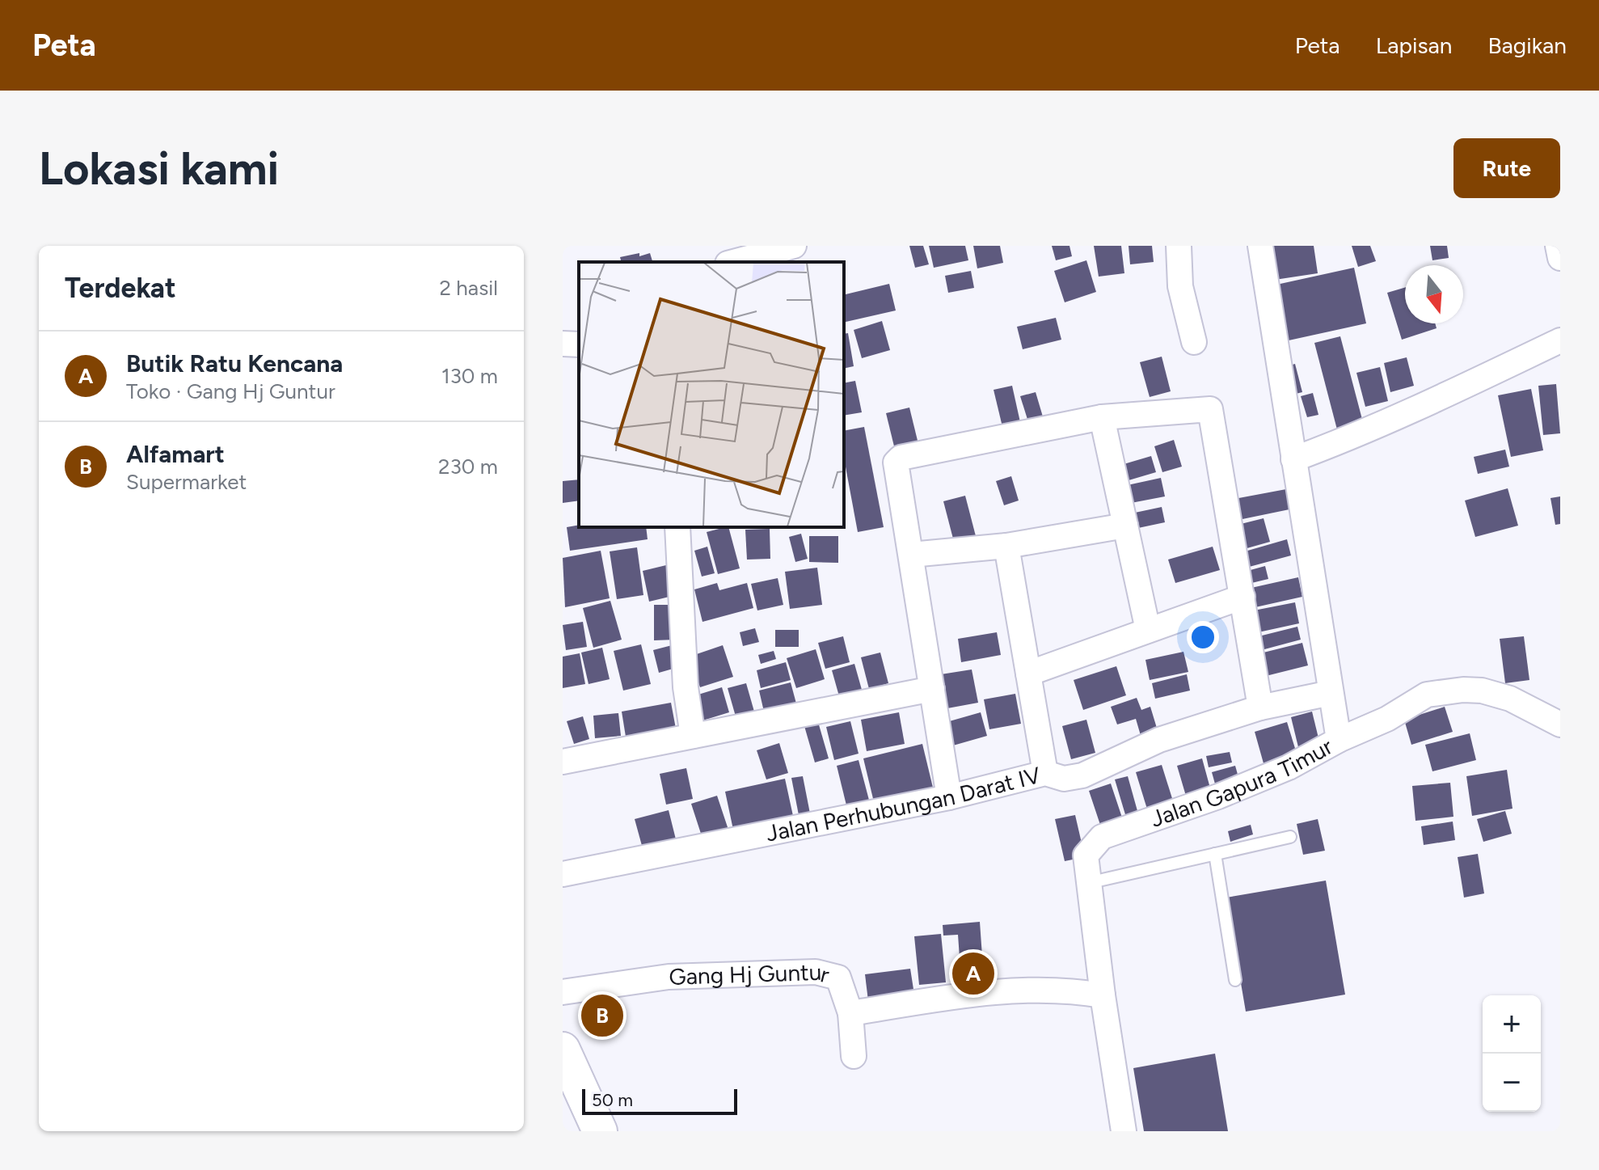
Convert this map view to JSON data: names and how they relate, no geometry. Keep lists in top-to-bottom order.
{
  "streets": {
    "street": ["Jalan Gapura Timur", "Jalan Perhubungan Darat IV", "Gang Hj Guntur"]
  },
  "crossings": [
    ["Jalan Gapura Timur", "Jalan Perhubungan Darat IV"],
    ["Jalan Gapura Timur", "Gang Hj Guntur"]
  ],
  "scale_bar": "50 m",
  "north": "bottom",
  "page": {
    "header": "Peta",
    "nav": ["Peta", "Lapisan", "Bagikan"],
    "buttons": "Rute",
    "title": "Lokasi kami",
    "heading": ["Terdekat", "2 hasil"],
    "list": [
      {
        "mark": "A",
        "name": "Butik Ratu Kencana",
        "note": "Toko · Gang Hj Guntur",
        "value": "130 m"
      },
      {
        "mark": "B",
        "name": "Alfamart",
        "note": "Supermarket",
        "value": "230 m"
      }
    ],
    "pins": ["A", "B"],
    "map_buttons": ["+", "−"],
    "scale": "50 m"
  }
}
